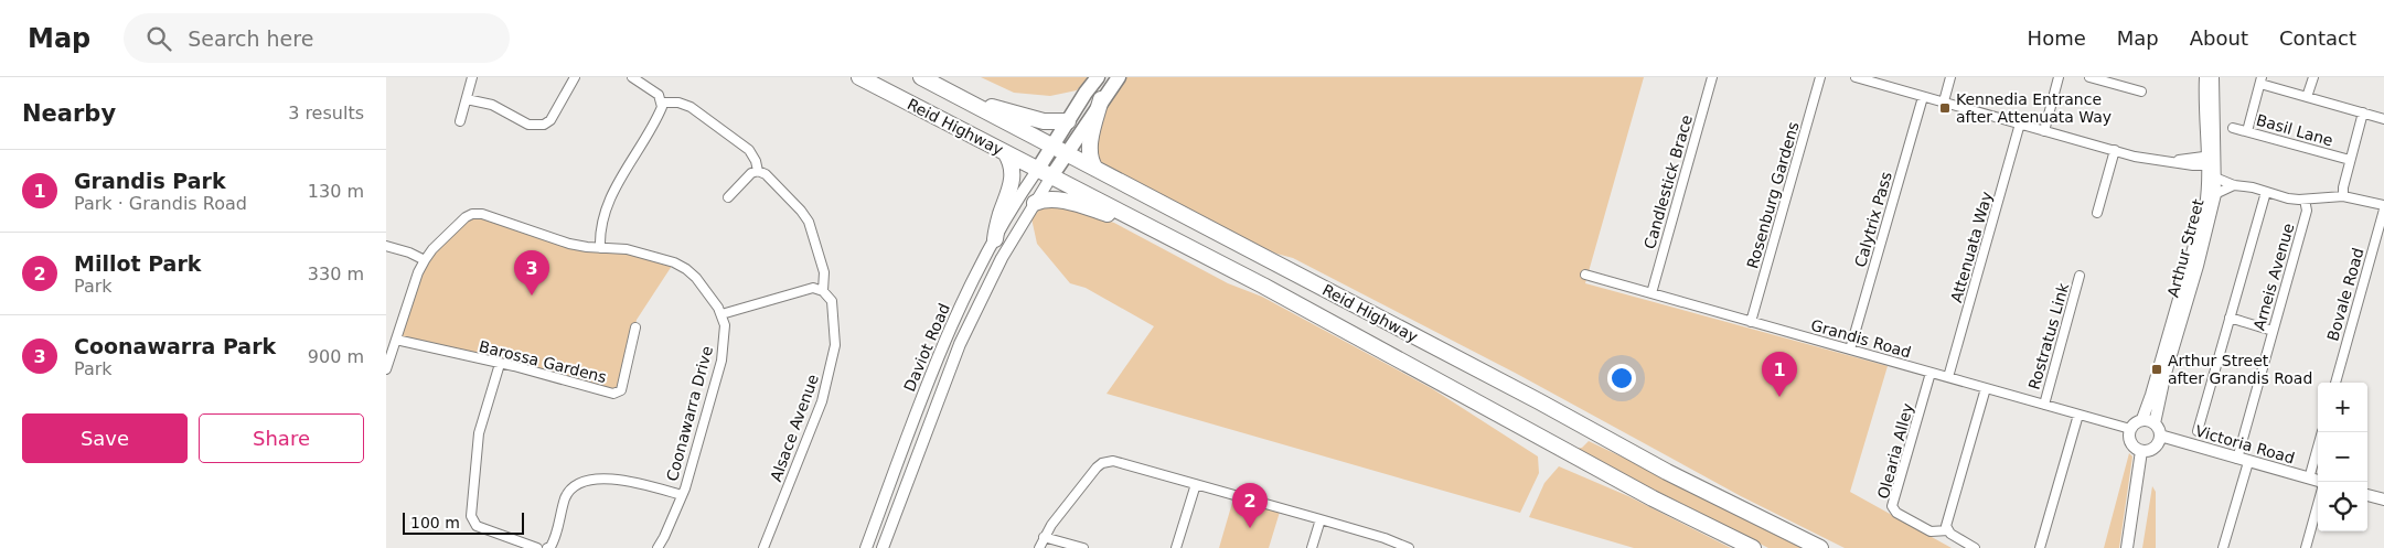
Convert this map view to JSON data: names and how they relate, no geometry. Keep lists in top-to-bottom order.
{
  "streets": {
    "highway": ["Reid Highway"],
    "street": [
      "Basil Lane",
      "Candlestick Brace",
      "Rosenburg Gardens",
      "Calytrix Pass",
      "Attenuata Way",
      "Arthur Street",
      "Arneis Avenue",
      "Bovale Road",
      "Rostratus Link",
      "Grandis Road",
      "Daviot Road",
      "Barossa Gardens",
      "Coonawarra Drive",
      "Alsace Avenue",
      "Victoria Road",
      "Olearia Alley"
    ]
  },
  "crossings": [
    ["Reid Highway", "Daviot Road"],
    ["Candlestick Brace", "Grandis Road"],
    ["Rosenburg Gardens", "Grandis Road"],
    ["Calytrix Pass", "Grandis Road"],
    ["Attenuata Way", "Grandis Road"],
    ["Arthur Street", "Grandis Road"],
    ["Arthur Street", "Victoria Road"],
    ["Arneis Avenue", "Victoria Road"],
    ["Rostratus Link", "Grandis Road"],
    ["Grandis Road", "Victoria Road"],
    ["Grandis Road", "Olearia Alley"]
  ],
  "places": {
    "transit": ["Kennedia Entrance after Attenuata Way", "Arthur Street after Grandis Road"]
  },
  "scale_bar": "100 m",
  "page": {
    "header": "Map",
    "search": "Search here",
    "nav": [
      "Home",
      "Map",
      "About",
      "Contact"
    ],
    "heading": ["Nearby", "3 results"],
    "list": [
      {
        "mark": "1",
        "name": "Grandis Park",
        "note": "Park · Grandis Road",
        "value": "130 m"
      },
      {
        "mark": "2",
        "name": "Millot Park",
        "note": "Park",
        "value": "330 m"
      },
      {
        "mark": "3",
        "name": "Coonawarra Park",
        "note": "Park",
        "value": "900 m"
      }
    ],
    "pins": ["3", "1", "2"],
    "map_buttons": ["+", "−"],
    "buttons": ["Save", "Share"],
    "scale": "100 m"
  }
}
